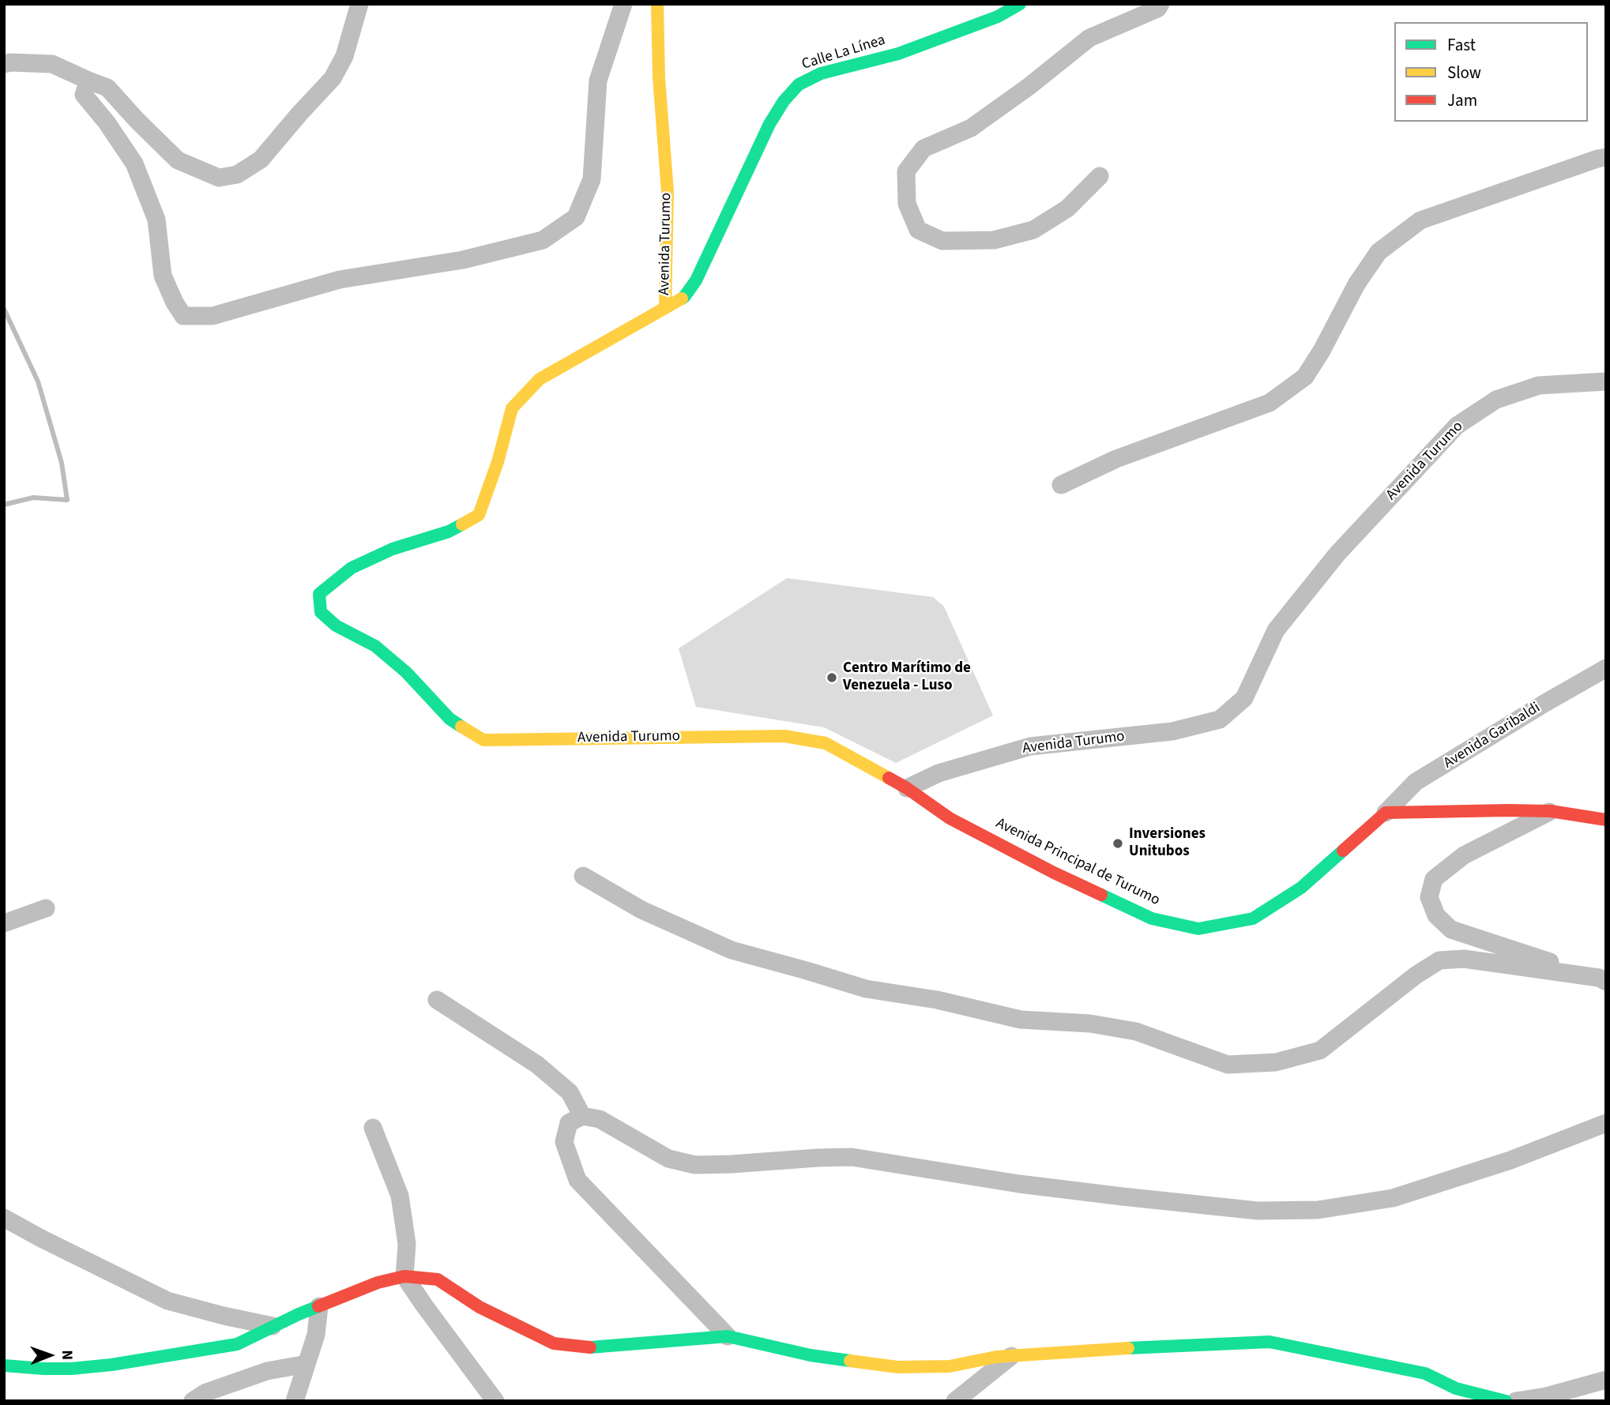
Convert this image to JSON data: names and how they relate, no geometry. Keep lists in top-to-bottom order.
{
  "streets": {
    "street": [
      "Calle La Línea",
      "Avenida Turumo",
      "Avenida Garibaldi",
      "Avenida Principal de Turumo"
    ]
  },
  "crossings": [
    ["Calle La Línea", "Avenida Turumo"],
    ["Avenida Turumo", "Avenida Principal de Turumo"],
    ["Avenida Garibaldi", "Avenida Principal de Turumo"]
  ],
  "places": ["Centro Marítimo de Venezuela - Luso", "Inversiones Unitubos"],
  "legend": ["Fast", "Slow", "Jam"],
  "north": "right"
}
